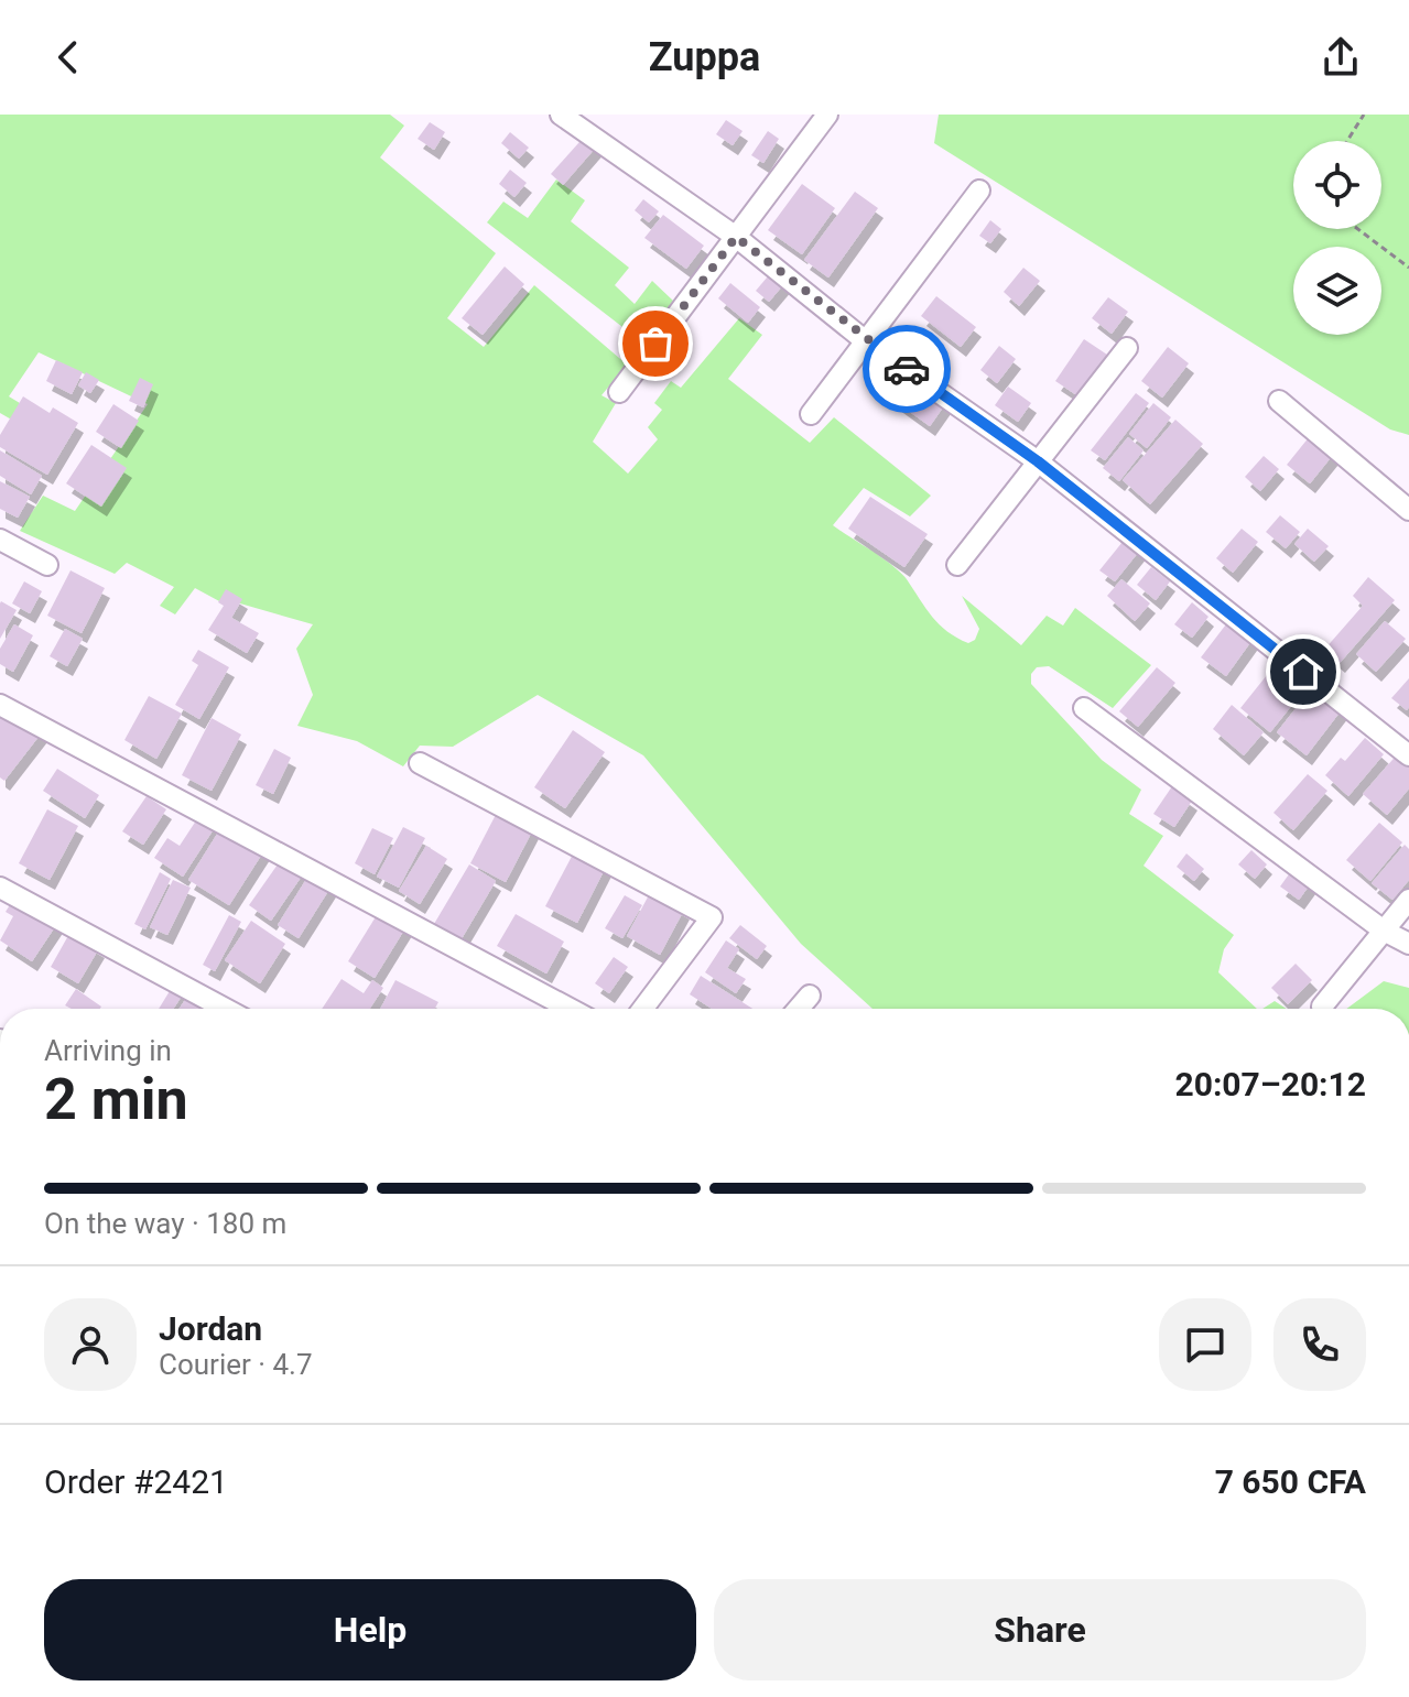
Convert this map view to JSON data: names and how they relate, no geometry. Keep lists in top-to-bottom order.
{
  "page": {
    "header": "Zuppa",
    "heading": ["2 min", "Arriving in", "20:07–20:12"],
    "panel": [
      "Jordan",
      "Courier · 4.7",
      "Order #2421",
      "7 650 CFA"
    ],
    "bar": "On the way · 180 m",
    "buttons": ["Help", "Share"]
  }
}
